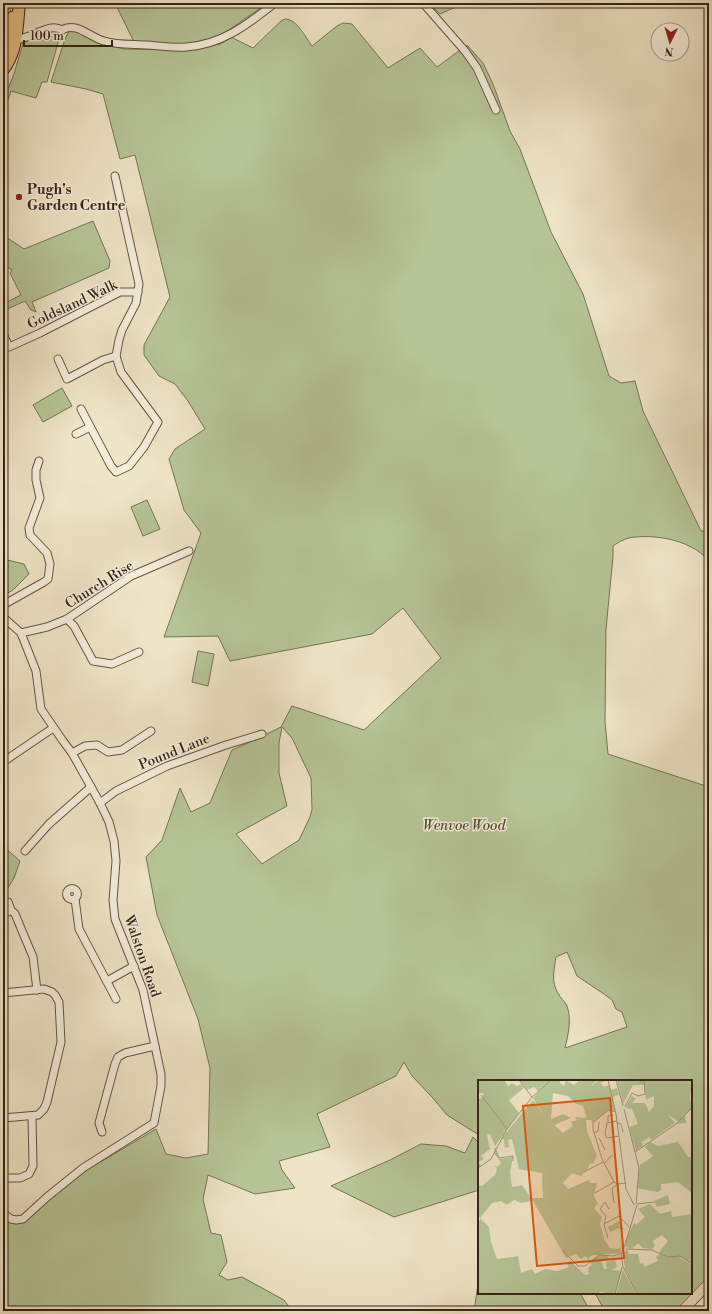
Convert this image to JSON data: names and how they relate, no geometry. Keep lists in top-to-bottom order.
{
  "streets": {
    "street": [
      "Goldsland Walk",
      "Church Rise",
      "Pound Lane",
      "Walston Road"
    ]
  },
  "crossings": [
    ["Church Rise", "Walston Road"],
    ["Pound Lane", "Walston Road"]
  ],
  "parks": ["Wenvoe Wood"],
  "places": ["Pugh's Garden Centre"],
  "scale_bar": "100 m",
  "north": "bottom"
}
